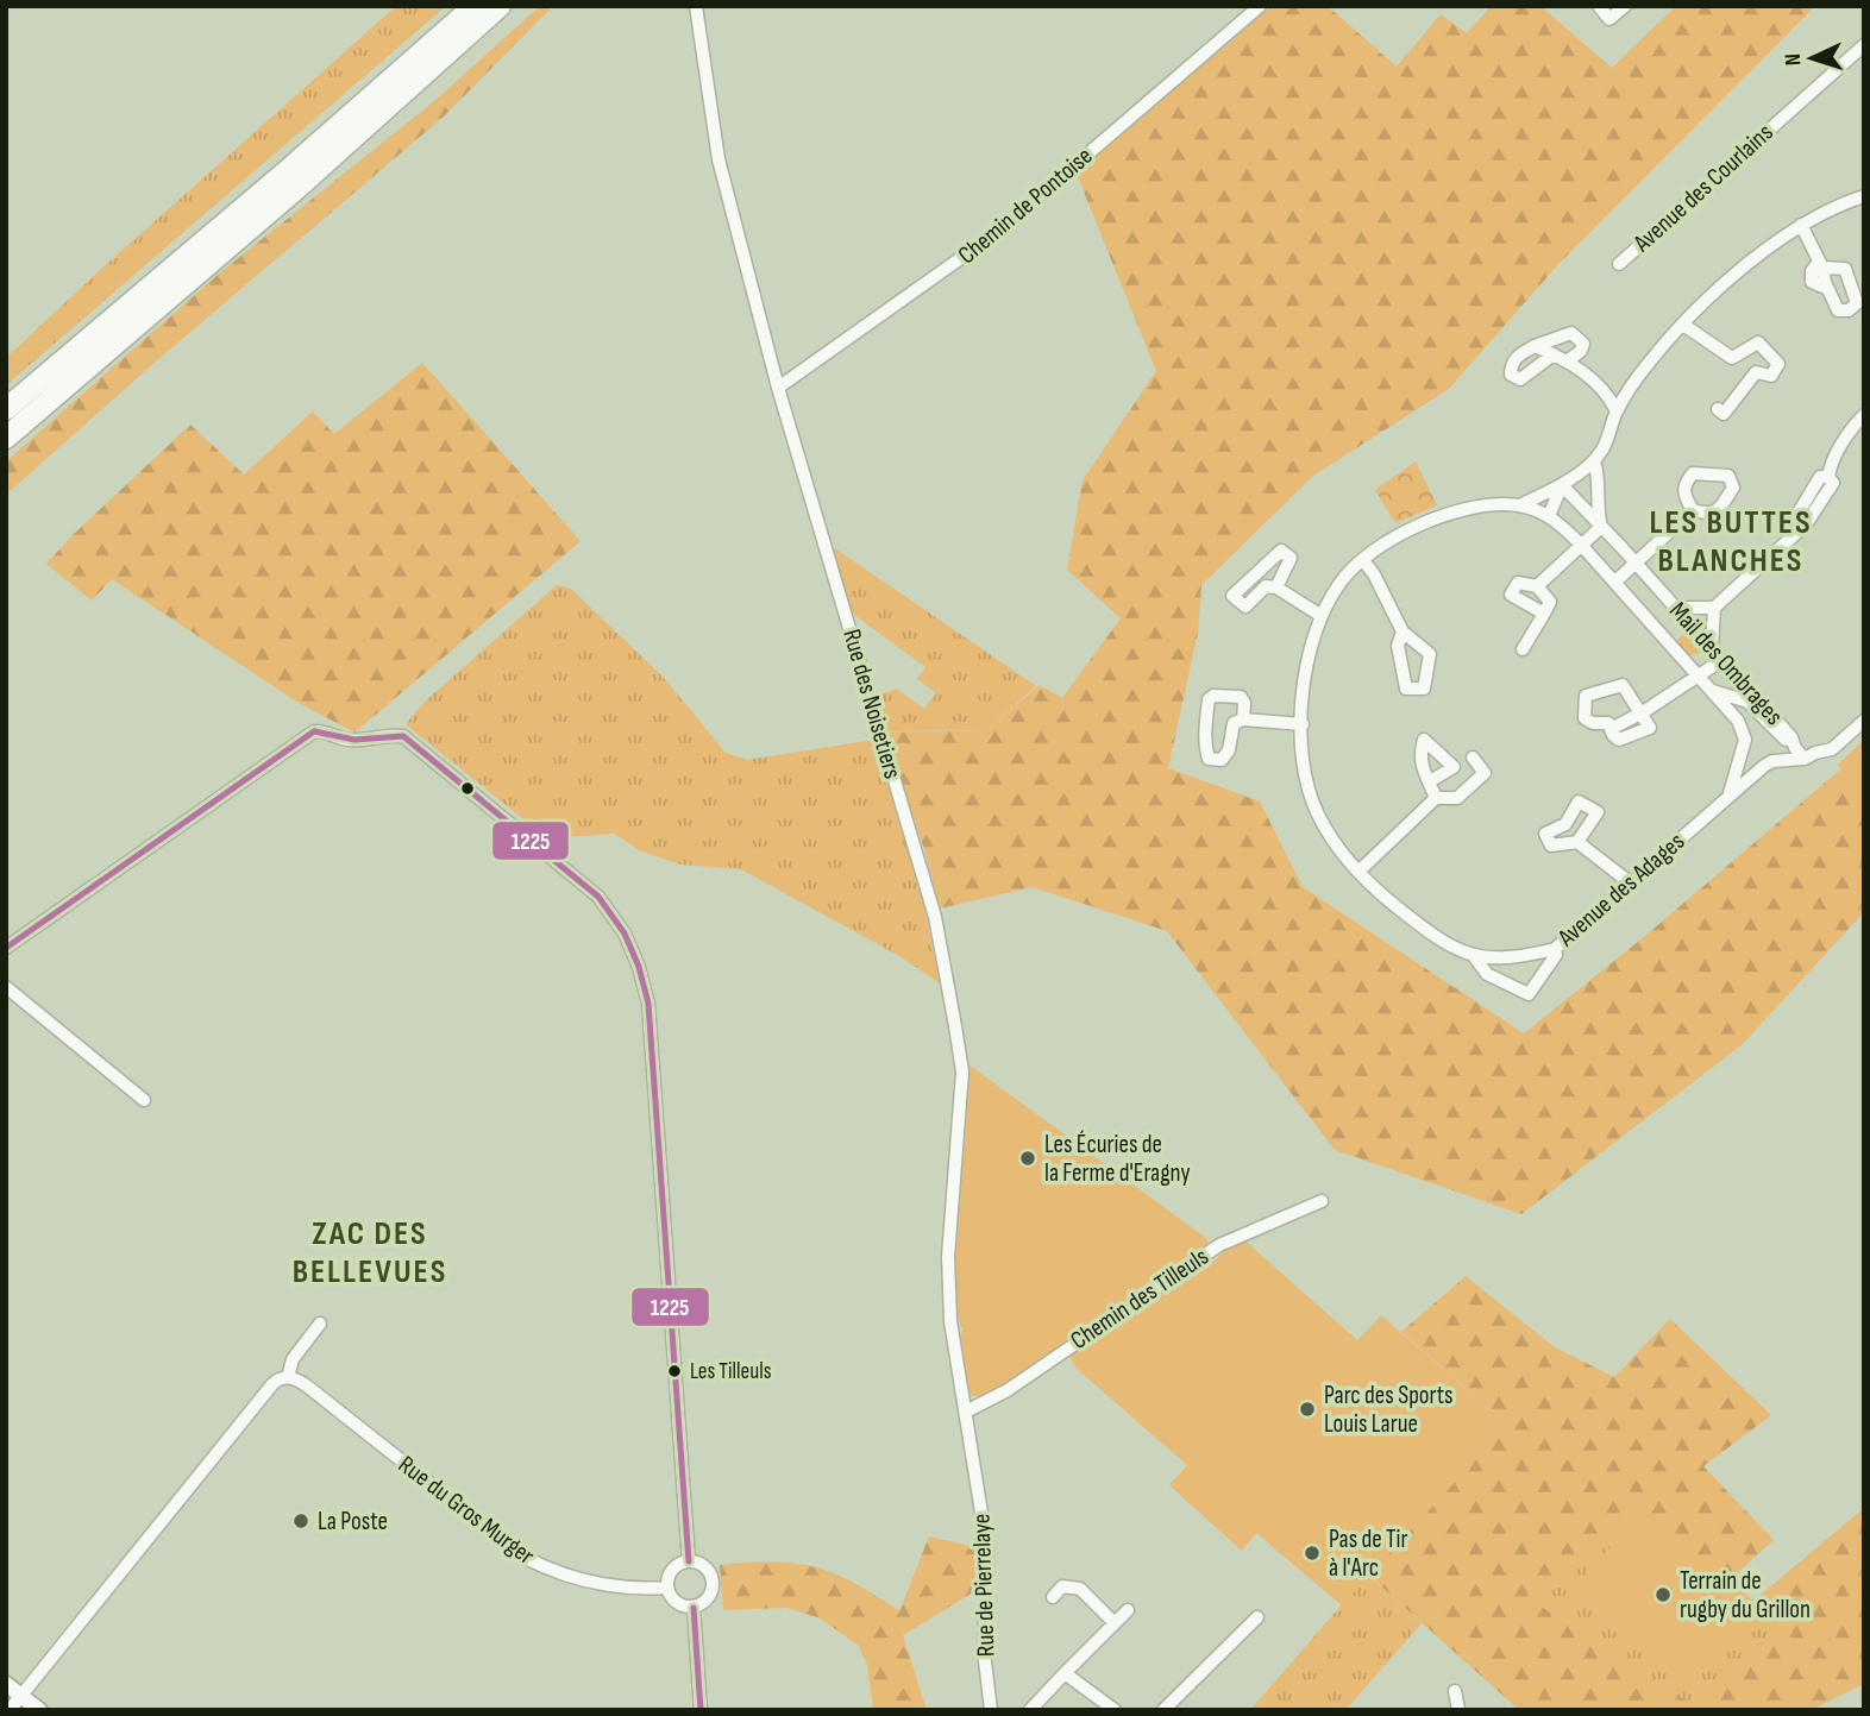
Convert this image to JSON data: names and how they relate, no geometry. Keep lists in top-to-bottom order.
{
  "streets": {
    "street": [
      "Avenue des Courlains",
      "Chemin de Pontoise",
      "Mail des Ombrages",
      "Rue des Noisetiers",
      "Avenue des Adages",
      "Chemin des Tilleuls",
      "Rue du Gros Murger",
      "Rue de Pierrelaye"
    ]
  },
  "crossings": [
    ["Chemin de Pontoise", "Rue des Noisetiers"],
    ["Mail des Ombrages", "Avenue des Adages"],
    ["Rue des Noisetiers", "Chemin des Tilleuls"],
    ["Rue des Noisetiers", "Rue de Pierrelaye"],
    ["Chemin des Tilleuls", "Rue de Pierrelaye"]
  ],
  "districts": ["LES BUTTES BLANCHES", "ZAC DES BELLEVUES"],
  "places": [
    "Les Écuries de la Ferme d'Eragny",
    "Les Tilleuls",
    "Parc des Sports Louis Larue",
    "La Poste",
    "Pas de Tir à l'Arc",
    "Terrain de rugby du Grillon"
  ],
  "lines": ["transit line 1225"],
  "north": "left"
}
